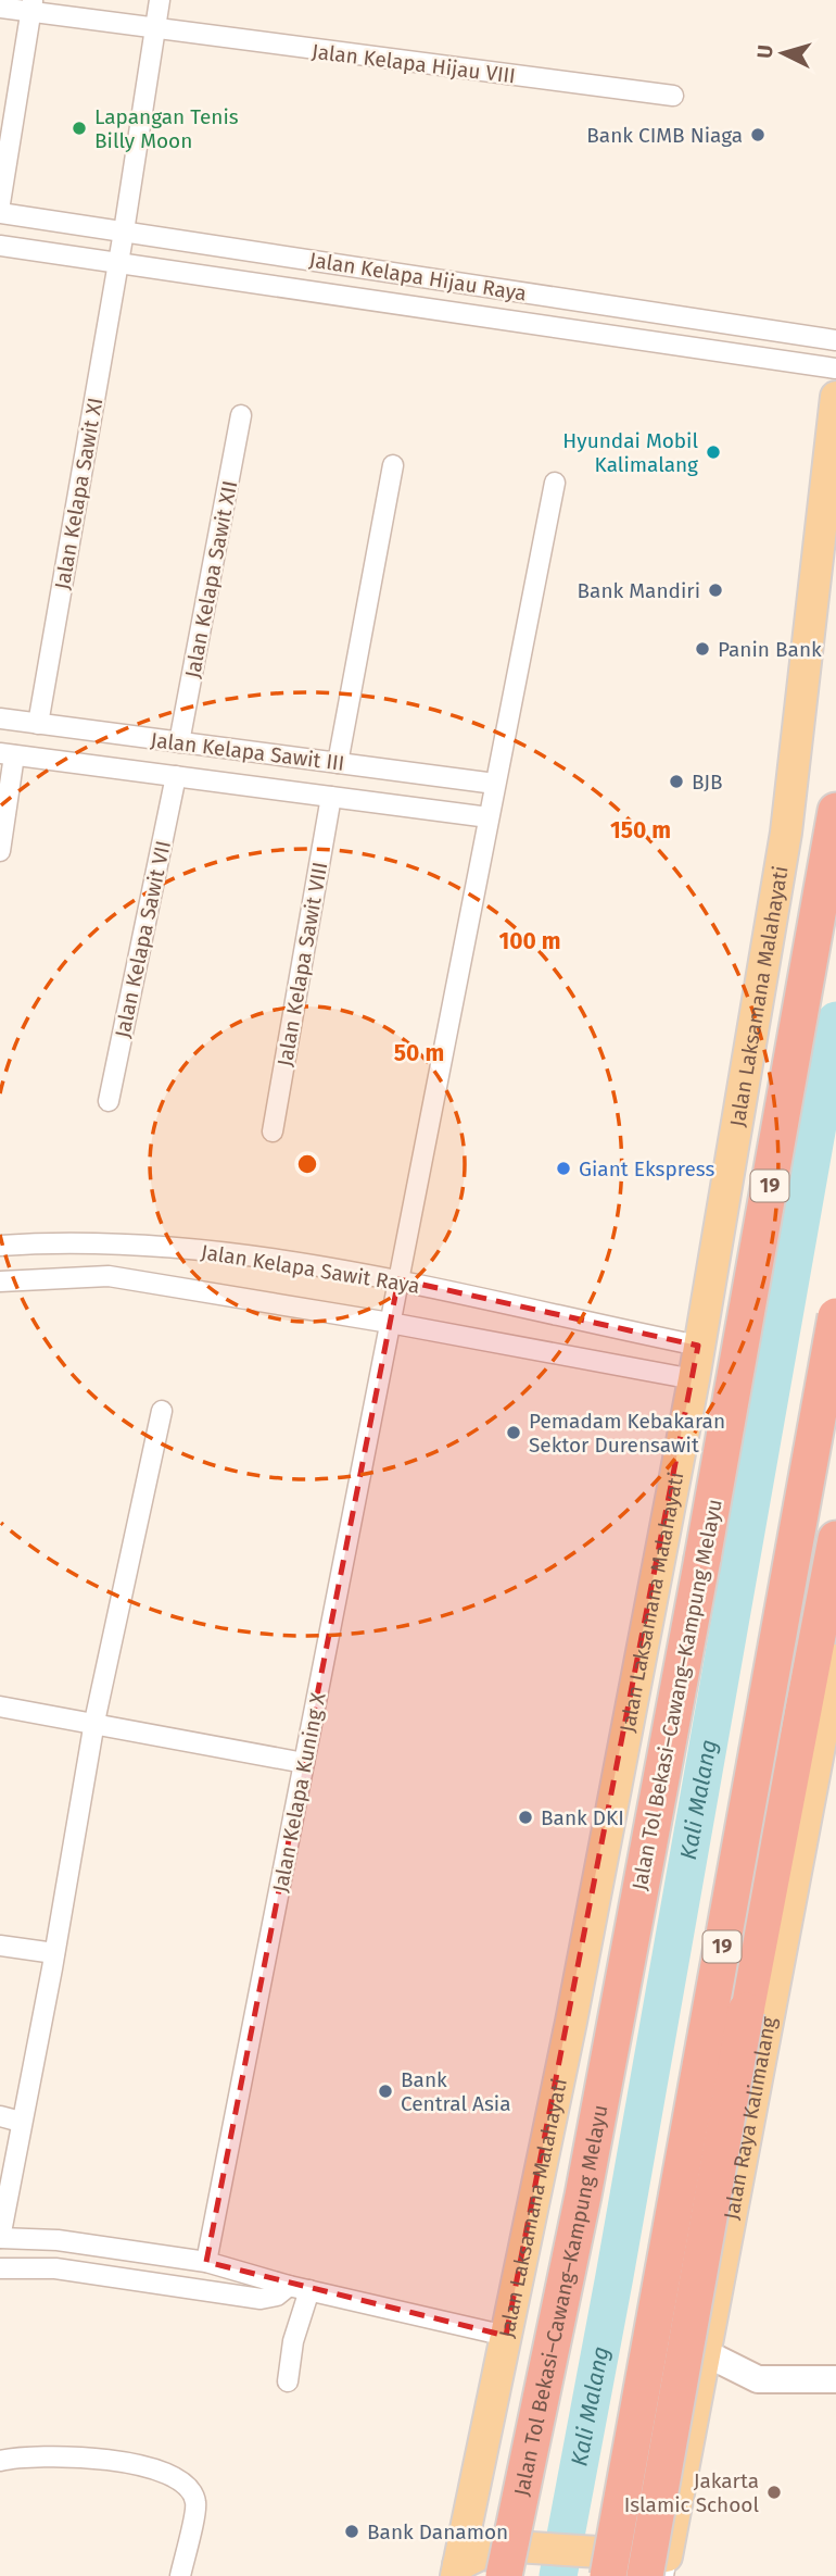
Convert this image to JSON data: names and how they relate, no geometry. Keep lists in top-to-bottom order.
{
  "streets": {
    "highway": ["19", "Jalan Tol Bekasi–Cawang–Kampung Melayu"],
    "main road": ["Jalan Laksamana Malahayati", "Jalan Raya Kalimalang"],
    "street": [
      "Jalan Kelapa Hijau VIII",
      "Jalan Kelapa Hijau Raya",
      "Jalan Kelapa Sawit XI",
      "Jalan Kelapa Sawit XII",
      "Jalan Kelapa Sawit III",
      "Jalan Kelapa Sawit VII",
      "Jalan Kelapa Sawit VIII",
      "Jalan Kelapa Sawit Raya",
      "Jalan Kelapa Kuning X"
    ]
  },
  "crossings": [
    ["Jalan Kelapa Hijau VIII", "Jalan Kelapa Sawit XI"],
    ["Jalan Kelapa Hijau Raya", "Jalan Kelapa Sawit XI"],
    ["Jalan Kelapa Sawit XI", "Jalan Kelapa Sawit III"],
    ["Jalan Kelapa Sawit XII", "Jalan Kelapa Sawit III"],
    ["Jalan Kelapa Sawit III", "Jalan Kelapa Sawit VII"],
    ["Jalan Kelapa Sawit III", "Jalan Kelapa Sawit VIII"],
    ["Jalan Kelapa Sawit III", "Jalan Kelapa Kuning X"],
    ["Jalan Laksamana Malahayati", "Jalan Kelapa Sawit Raya"],
    ["19", "Jalan Raya Kalimalang"],
    ["Jalan Kelapa Sawit Raya", "Jalan Kelapa Kuning X"]
  ],
  "water": ["Kali Malang"],
  "places": [
    "Lapangan Tenis Billy Moon",
    "Bank CIMB Niaga",
    "Hyundai Mobil Kalimalang",
    "Bank Mandiri",
    "Panin Bank",
    "BJB",
    "Giant Ekspress",
    "Pemadam Kebakaran Sektor Durensawit",
    "Bank DKI",
    "Bank Central Asia",
    "Jakarta Islamic School",
    "Bank Danamon"
  ],
  "north": "left",
  "rings": ["150 m", "100 m", "50 m"]
}
